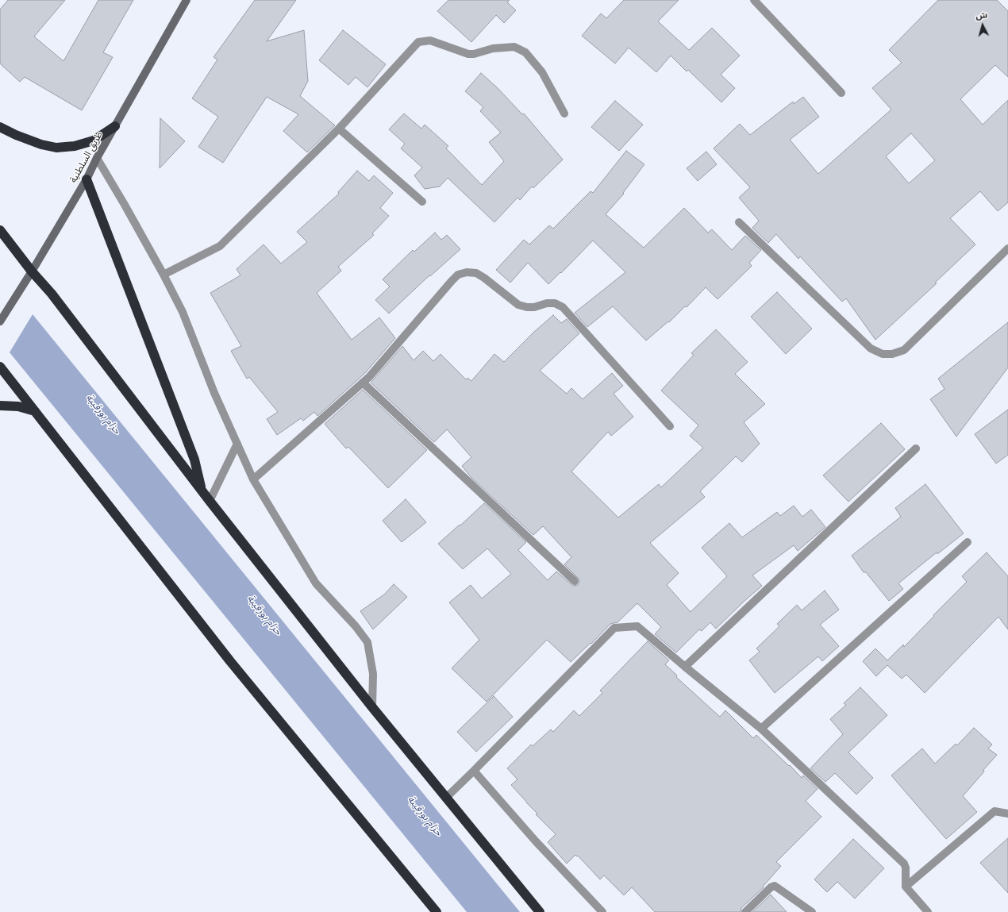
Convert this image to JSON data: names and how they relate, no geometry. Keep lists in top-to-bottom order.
{
  "streets": {
    "main road": ["طريق السلطنية"]
  },
  "water": ["حزام بورقيبة"],
  "north": "top"
}
